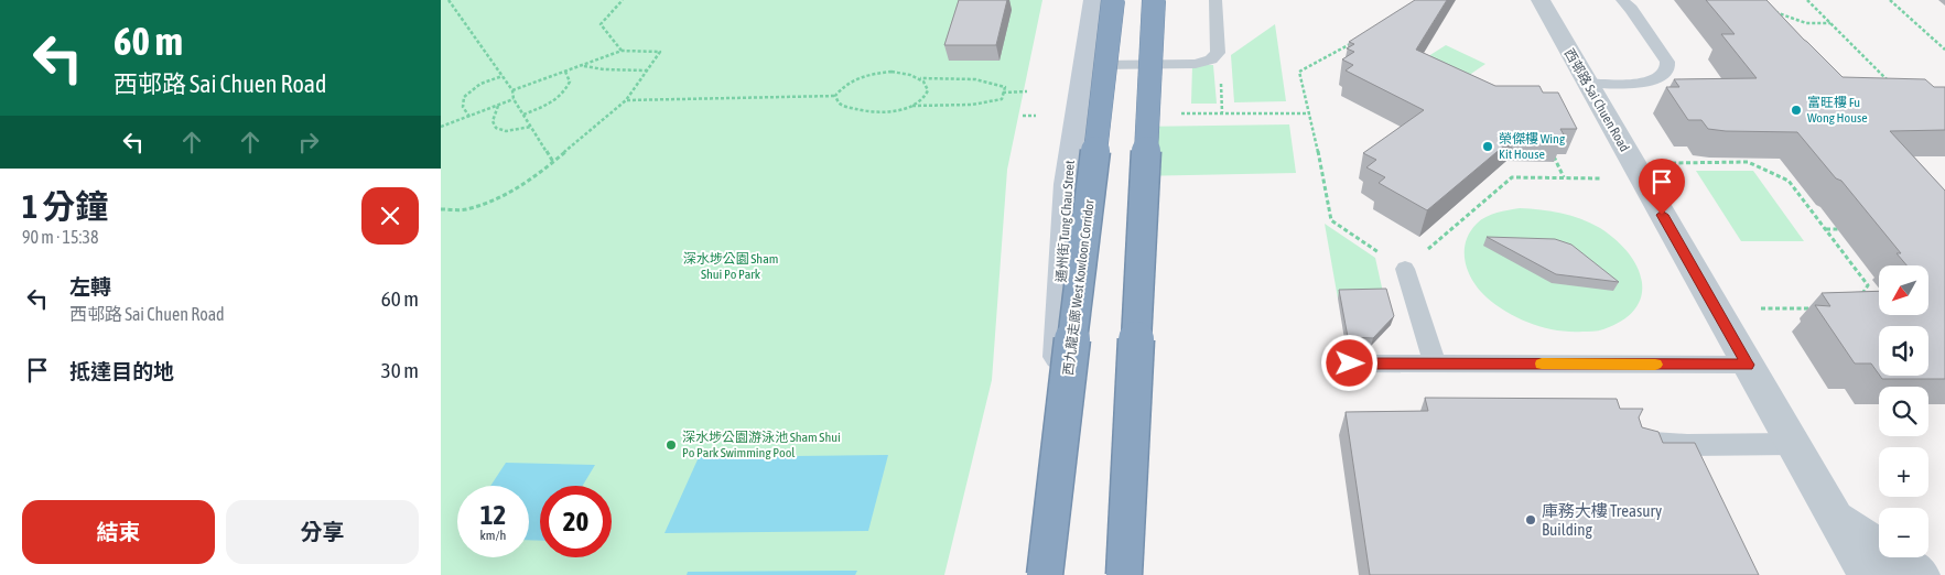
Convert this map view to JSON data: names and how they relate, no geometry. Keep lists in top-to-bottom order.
{
  "streets": {
    "highway": ["西九龍走廊 West Kowloon Corridor"],
    "main road": ["通州街 Tung Chau Street"],
    "street": ["西邨路 Sai Chuen Road"]
  },
  "parks": ["深水埗公園 Sham Shui Po Park"],
  "places": [
    "富旺樓 Fu Wong House",
    "榮傑樓 Wing Kit House",
    "深水埗公園游泳池 Sham Shui Po Park Swimming Pool",
    "庫務大樓 Treasury Building"
  ],
  "north": "bottom left",
  "page": {
    "turn": ["60 m", "西邨路 Sai Chuen Road"],
    "heading": ["1 分鐘", "90 m · 15:38"],
    "list": [
      {
        "name": "左轉",
        "note": "西邨路 Sai Chuen Road",
        "value": "60 m"
      },
      {
        "name": "抵達目的地",
        "value": "30 m"
      }
    ],
    "map_buttons": ["+", "−"],
    "speed": "12 km/h",
    "limit": "20",
    "buttons": ["結束", "分享"]
  }
}
